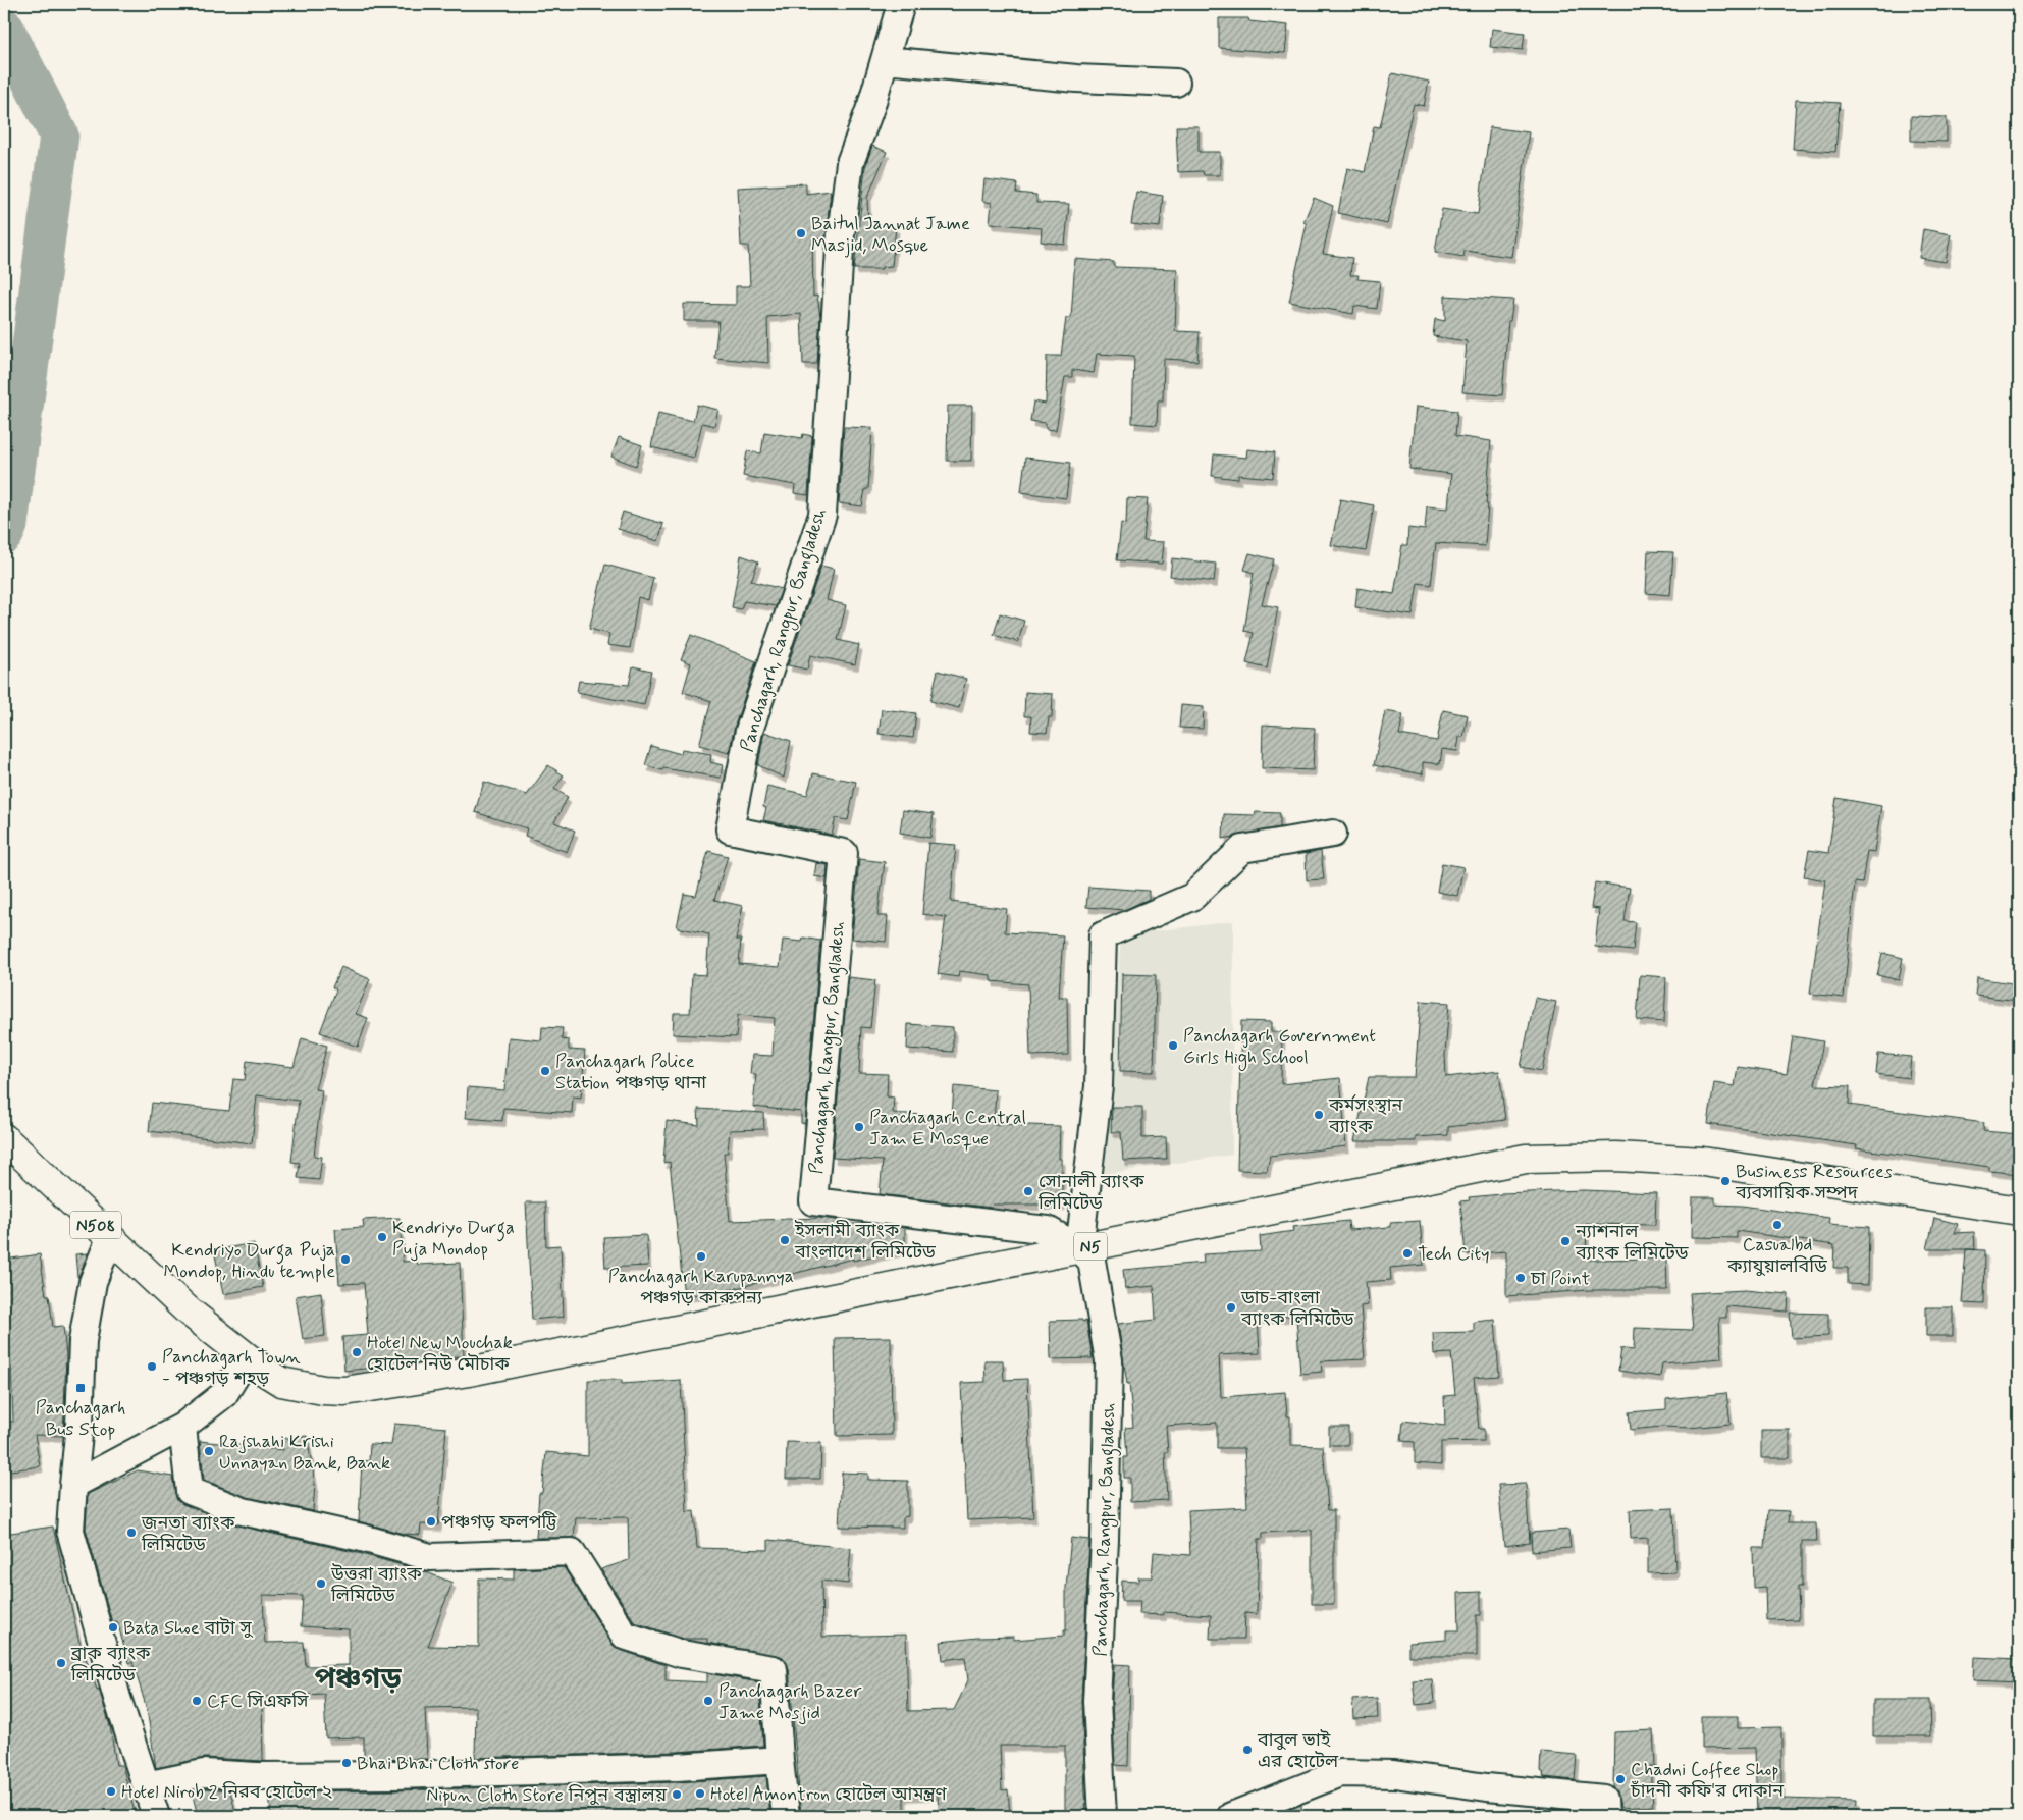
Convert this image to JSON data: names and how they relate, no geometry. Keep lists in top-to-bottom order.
{
  "streets": {
    "highway": ["N508", "N5"],
    "street": ["Panchagarh, Rangpur, Bangladesh"]
  },
  "crossings": [
    ["Panchagarh, Rangpur, Bangladesh", "N5"],
    ["N508", "N5"]
  ],
  "districts": ["পঞ্চগড়"],
  "places": {
    "other": [
      "Baitul Jannat Jame Masjid, Mosque",
      "Panchagarh Government Girls High School",
      "Panchagarh Police Station পঞ্চগড় থানা",
      "কর্মসংস্থান ব্যাংক",
      "Panchagarh Central Jam E Mosque",
      "Business Resources ব্যবসায়িক সম্পদ",
      "সোনালী ব্যাংক লিমিটেড",
      "Casualbd ক্যাযুয়ালবিডি",
      "Kendriyo Durga Puja Mondop",
      "ইসলামী ব্যাংক বাংলাদেশ লিমিটেড",
      "ন্যাশনাল ব্যাংক লিমিটেড",
      "Tech City",
      "Panchagarh Karupannya পঞ্চগড় কারুপন্য",
      "Kendriyo Durga Puja Mondop, Hindu temple",
      "চা Point",
      "ডাচ-বাংলা ব্যাংক লিমিটেড",
      "Hotel New Mouchak হোটেল নিউ মৌচাক",
      "Panchagarh Town - পঞ্চগড় শহড়",
      "Rajshahi Krishi Unnayan Bank, Bank",
      "পঞ্চগড় ফলপট্টি",
      "জনতা ব্যাংক লিমিটেড",
      "উত্তরা ব্যাংক লিমিটেড",
      "Bata Shoe বাটা সু",
      "ব্রাক ব্যাংক লিমিটেড",
      "CFC সিএফসি",
      "Panchagarh Bazer Jame Mosjid",
      "বাবুল ভাই এর হোটেল",
      "Bhai Bhai Cloth store",
      "Chadni Coffee Shop চাঁদনী কফি'র দোকান",
      "Hotel Nirob 2 নিরব হোটেল ২",
      "Hotel Amontron হোটেল আমন্ত্রণ",
      "Nipun Cloth Store নিপুন বস্ত্রালয়"
    ],
    "transit": ["Panchagarh Bus Stop"]
  }
}
